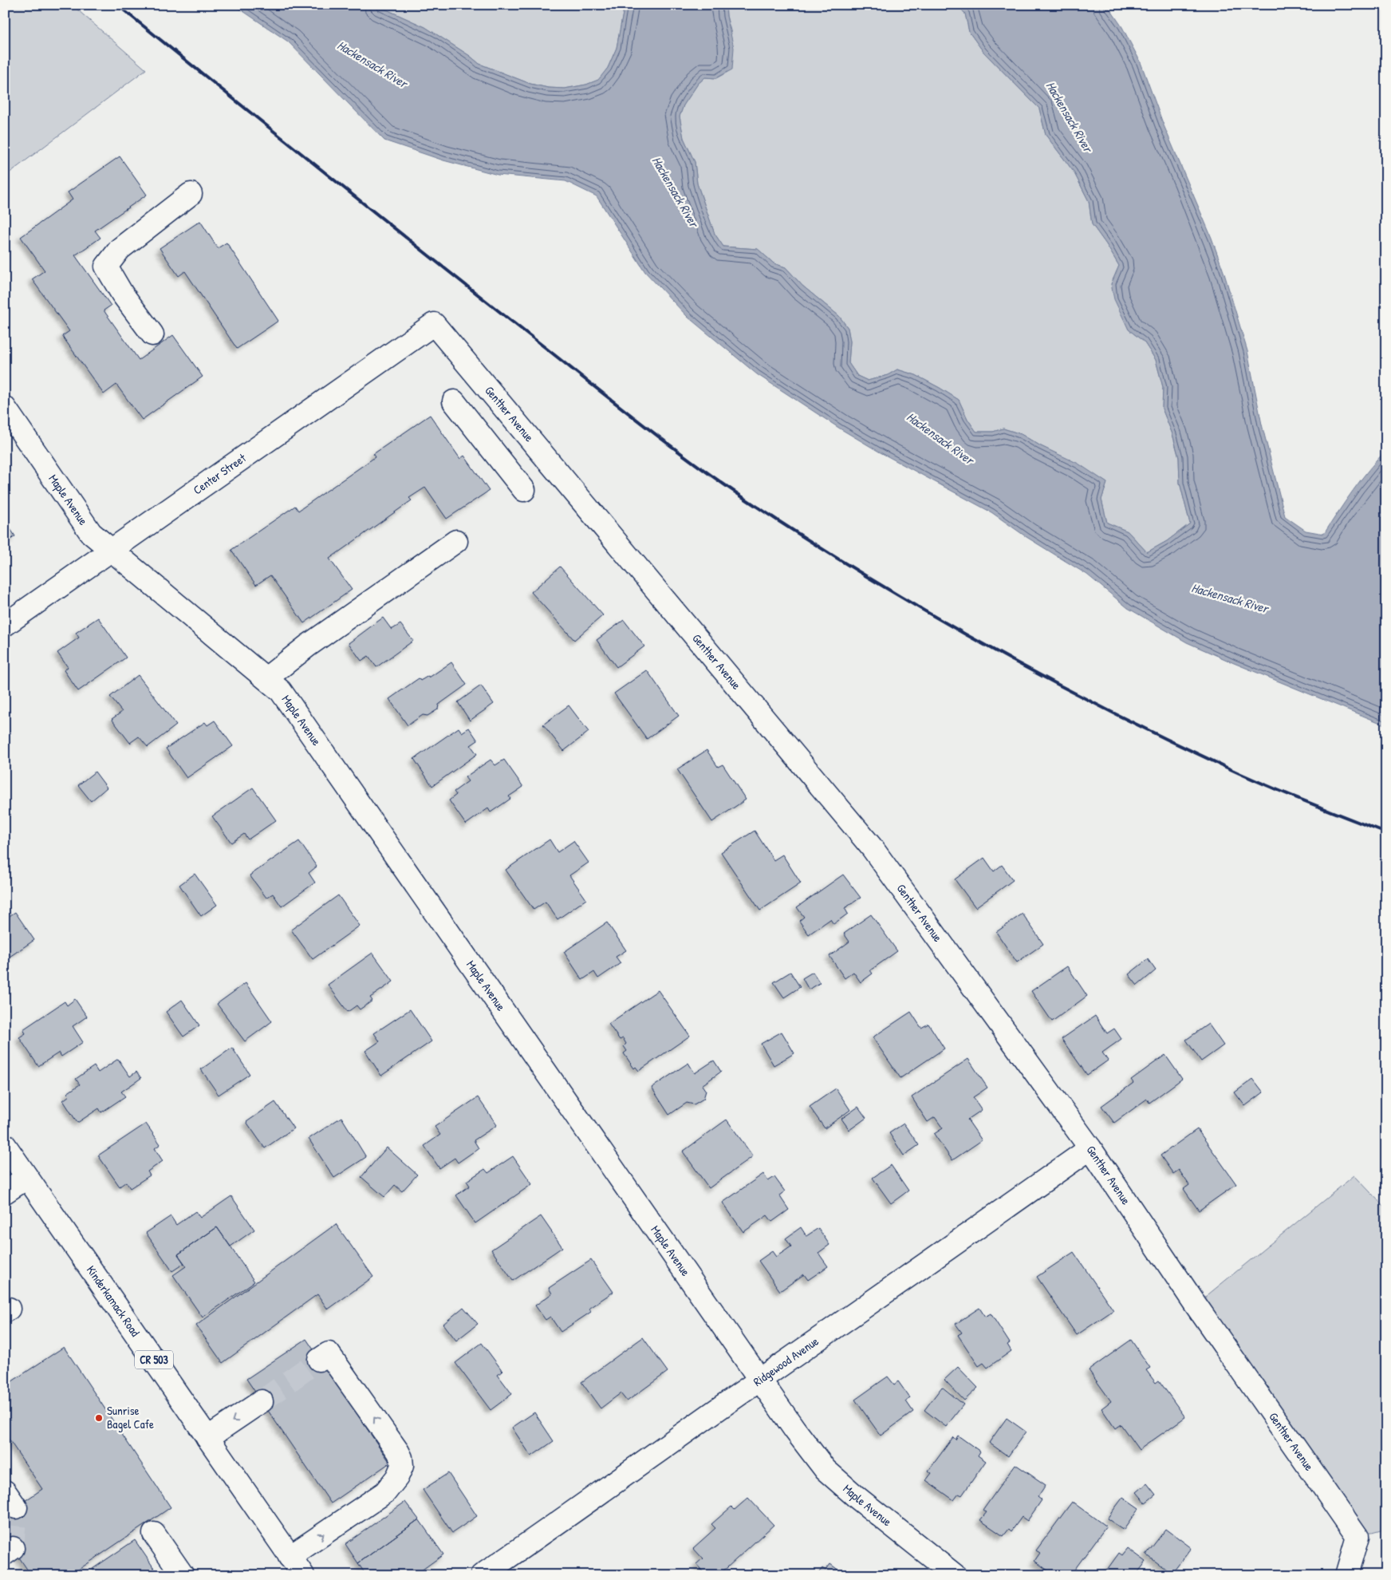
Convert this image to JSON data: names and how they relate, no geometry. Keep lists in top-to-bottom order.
{
  "streets": {
    "street": [
      "Genther Avenue",
      "Center Street",
      "Maple Avenue",
      "Kinderkamack Road",
      "CR 503",
      "Ridgewood Avenue"
    ]
  },
  "crossings": [
    ["Genther Avenue", "Center Street"],
    ["Genther Avenue", "Ridgewood Avenue"],
    ["Center Street", "Maple Avenue"],
    ["Maple Avenue", "Ridgewood Avenue"]
  ],
  "water": ["Hackensack River"],
  "places": ["Sunrise Bagel Cafe"]
}
